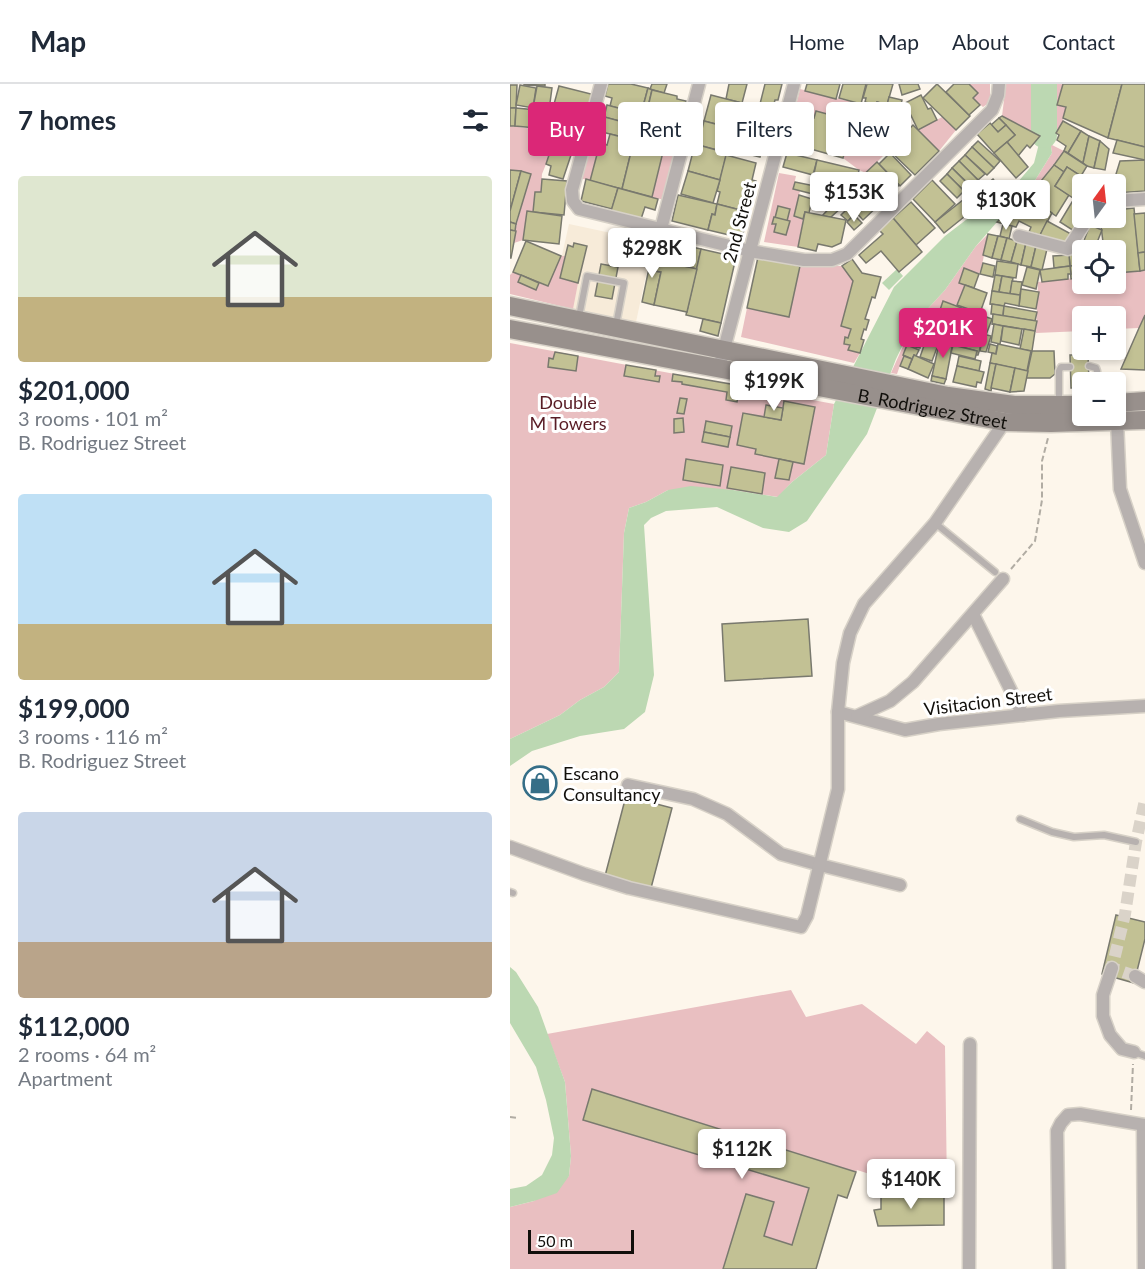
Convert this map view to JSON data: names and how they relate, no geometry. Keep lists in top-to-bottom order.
{
  "streets": {
    "main road": ["B. Rodriguez Street"],
    "street": ["2nd Street", "Visitacion Street"]
  },
  "crossings": [
    ["2nd Street", "B. Rodriguez Street"]
  ],
  "parks": ["Double M Towers"],
  "places": {
    "shop": ["Escano Consultancy"]
  },
  "scale_bar": "50 m",
  "north": "top",
  "page": {
    "header": "Map",
    "nav": [
      "Home",
      "Map",
      "About",
      "Contact"
    ],
    "heading": "7 homes",
    "chip": [
      "Buy",
      "Rent",
      "Filters",
      "New"
    ],
    "list": [
      {
        "name": "$201,000",
        "note": "3 rooms · 101 m² · B. Rodriguez Street"
      },
      {
        "name": "$199,000",
        "note": "3 rooms · 116 m² · B. Rodriguez Street"
      },
      {
        "name": "$112,000",
        "note": "2 rooms · 64 m² · Apartment"
      }
    ],
    "price": [
      "$153K",
      "$130K",
      "$298K",
      "$201K",
      "$199K",
      "$112K",
      "$140K"
    ],
    "map_buttons": ["+", "−"],
    "scale": "50 m"
  }
}
